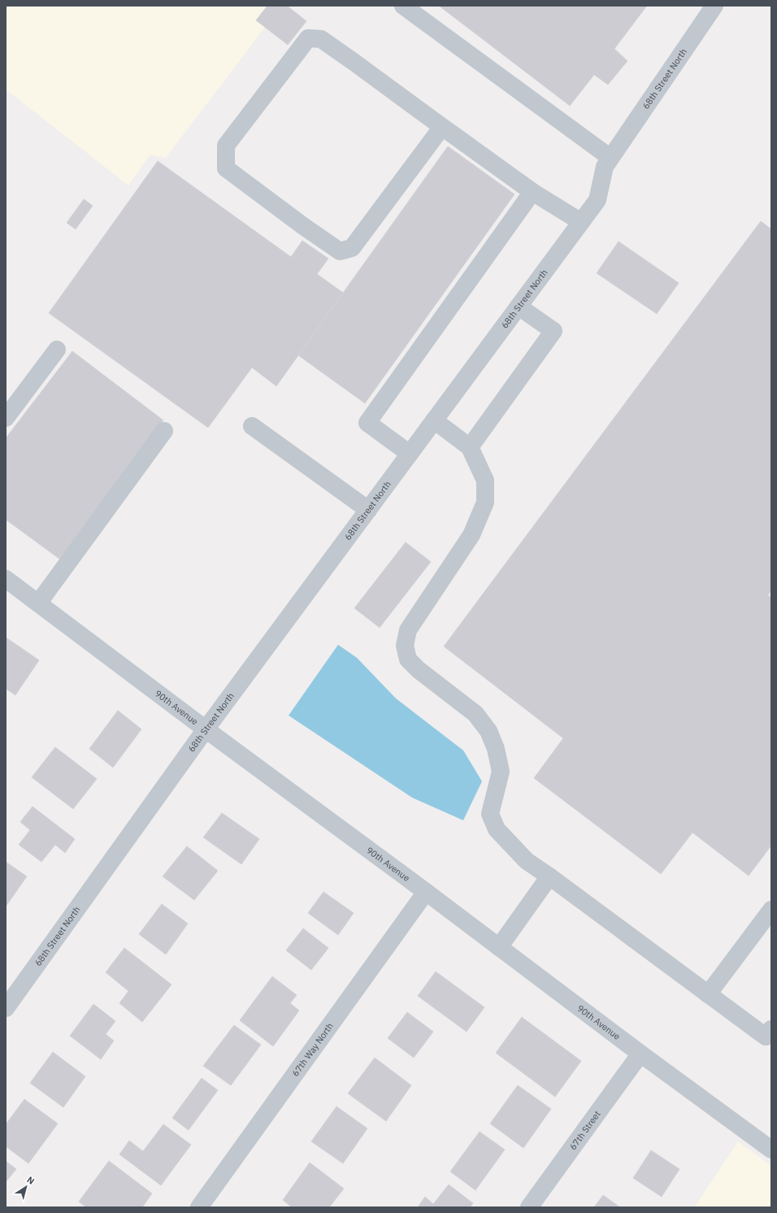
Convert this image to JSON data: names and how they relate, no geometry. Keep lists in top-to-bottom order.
{
  "streets": {
    "street": [
      "68th Street North",
      "90th Avenue",
      "67th Way North",
      "67th Street"
    ]
  },
  "crossings": [
    ["68th Street North", "90th Avenue"],
    ["90th Avenue", "67th Way North"],
    ["90th Avenue", "67th Street"]
  ],
  "north": "top right"
}
